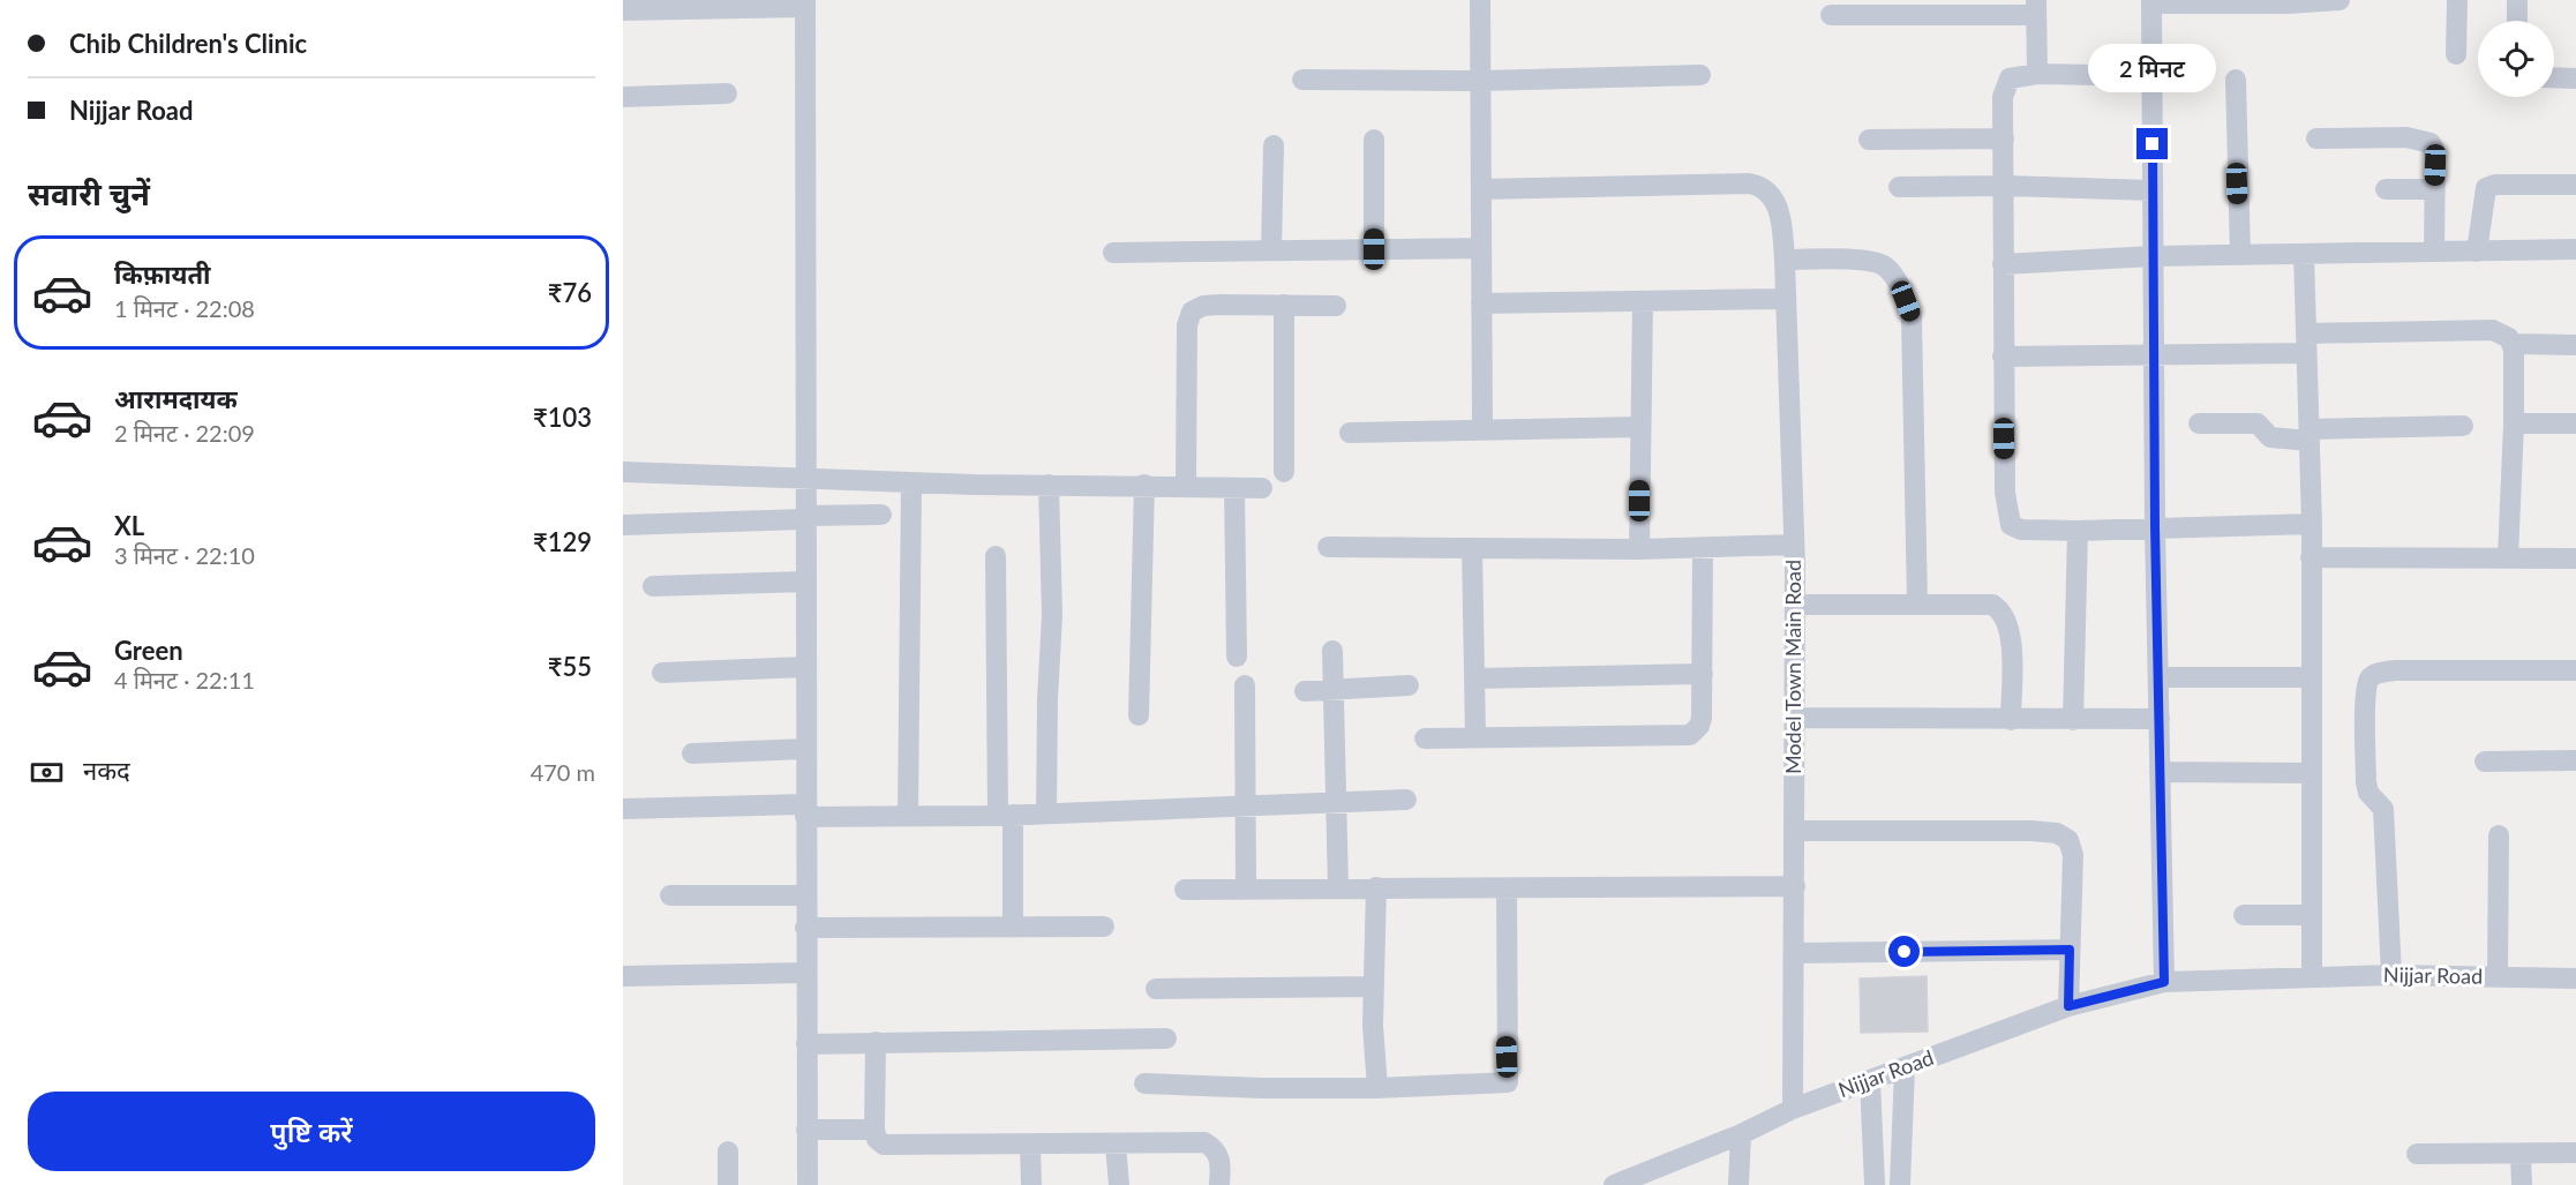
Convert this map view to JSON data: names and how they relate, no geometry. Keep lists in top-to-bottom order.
{
  "streets": {
    "street": ["Model Town Main Road", "Nijjar Road"]
  },
  "crossings": [
    ["Model Town Main Road", "Nijjar Road"]
  ],
  "page": {
    "banner": ["Chib Children's Clinic", "Nijjar Road"],
    "bubble": "2 मिनट",
    "heading": "सवारी चुनें",
    "list": [
      {
        "name": "किफ़ायती",
        "note": "1 मिनट · 22:08",
        "value": "₹76"
      },
      {
        "name": "आरामदायक",
        "note": "2 मिनट · 22:09",
        "value": "₹103"
      },
      {
        "name": "XL",
        "note": "3 मिनट · 22:10",
        "value": "₹129"
      },
      {
        "name": "Green",
        "note": "4 मिनट · 22:11",
        "value": "₹55"
      }
    ],
    "pay": ["नकद", "470 m"],
    "buttons": "पुष्टि करें"
  }
}
